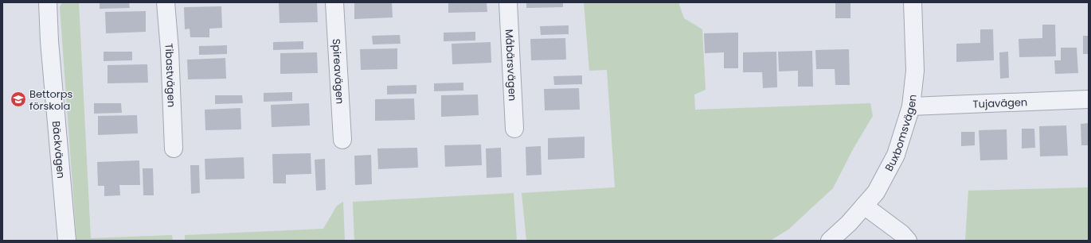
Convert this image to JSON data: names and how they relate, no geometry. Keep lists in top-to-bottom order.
{
  "streets": {
    "street": [
      "Måbärsvägen",
      "Spireavägen",
      "Tibastvägen",
      "Tujavägen",
      "Buxbomsvägen",
      "Bäckvägen"
    ]
  },
  "crossings": [
    ["Tujavägen", "Buxbomsvägen"]
  ],
  "places": {
    "school or university": ["Bettorps förskola"]
  }
}
